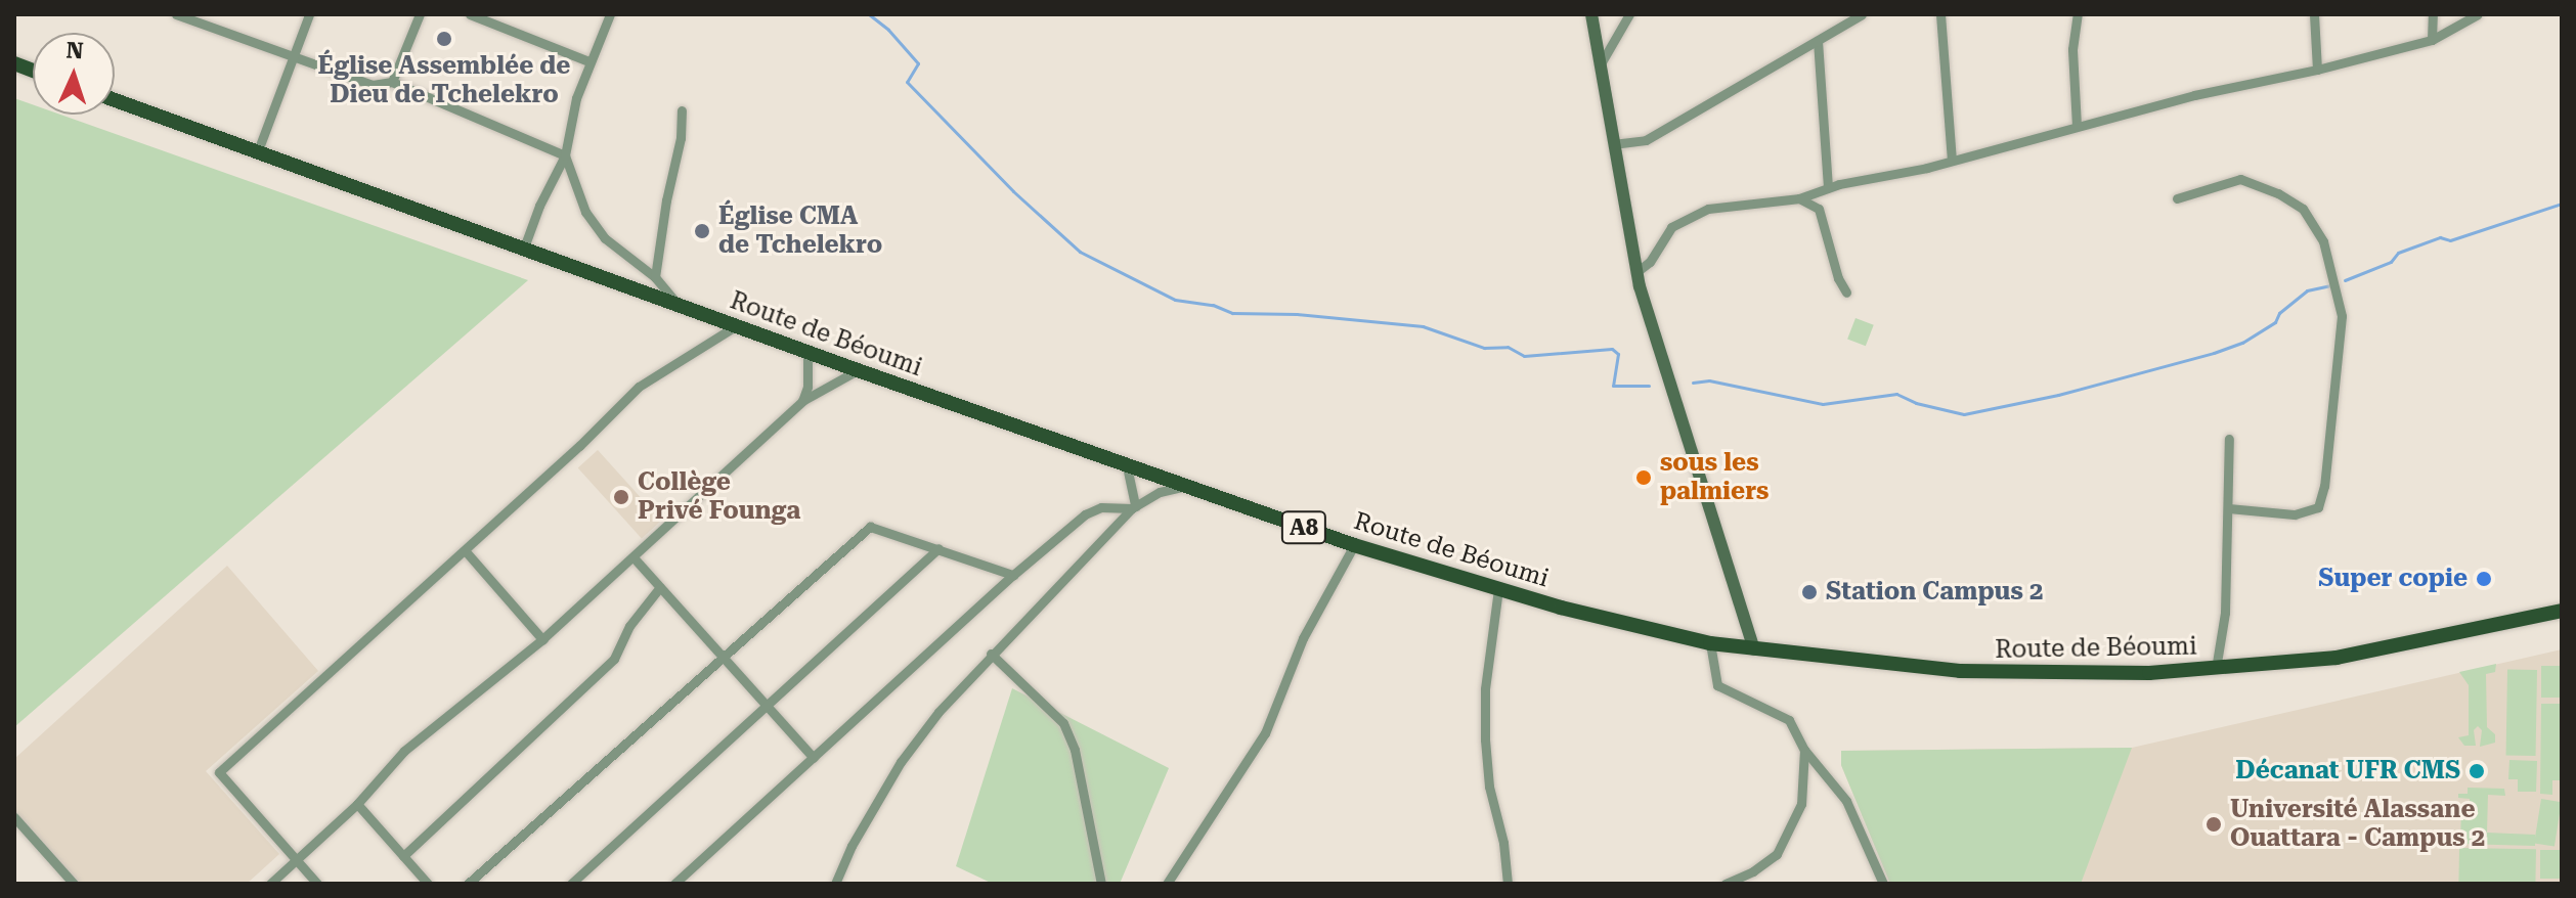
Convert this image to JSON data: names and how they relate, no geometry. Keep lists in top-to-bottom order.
{
  "streets": {
    "main road": ["Route de Béoumi", "A8"]
  },
  "places": [
    "Église Assemblée de Dieu de Tchelekro",
    "Église CMA de Tchelekro",
    "sous les palmiers",
    "Collège Privé Founga",
    "Super copie",
    "Station Campus 2",
    "Décanat UFR CMS",
    "Université Alassane Ouattara - Campus 2"
  ],
  "north": "top"
}
